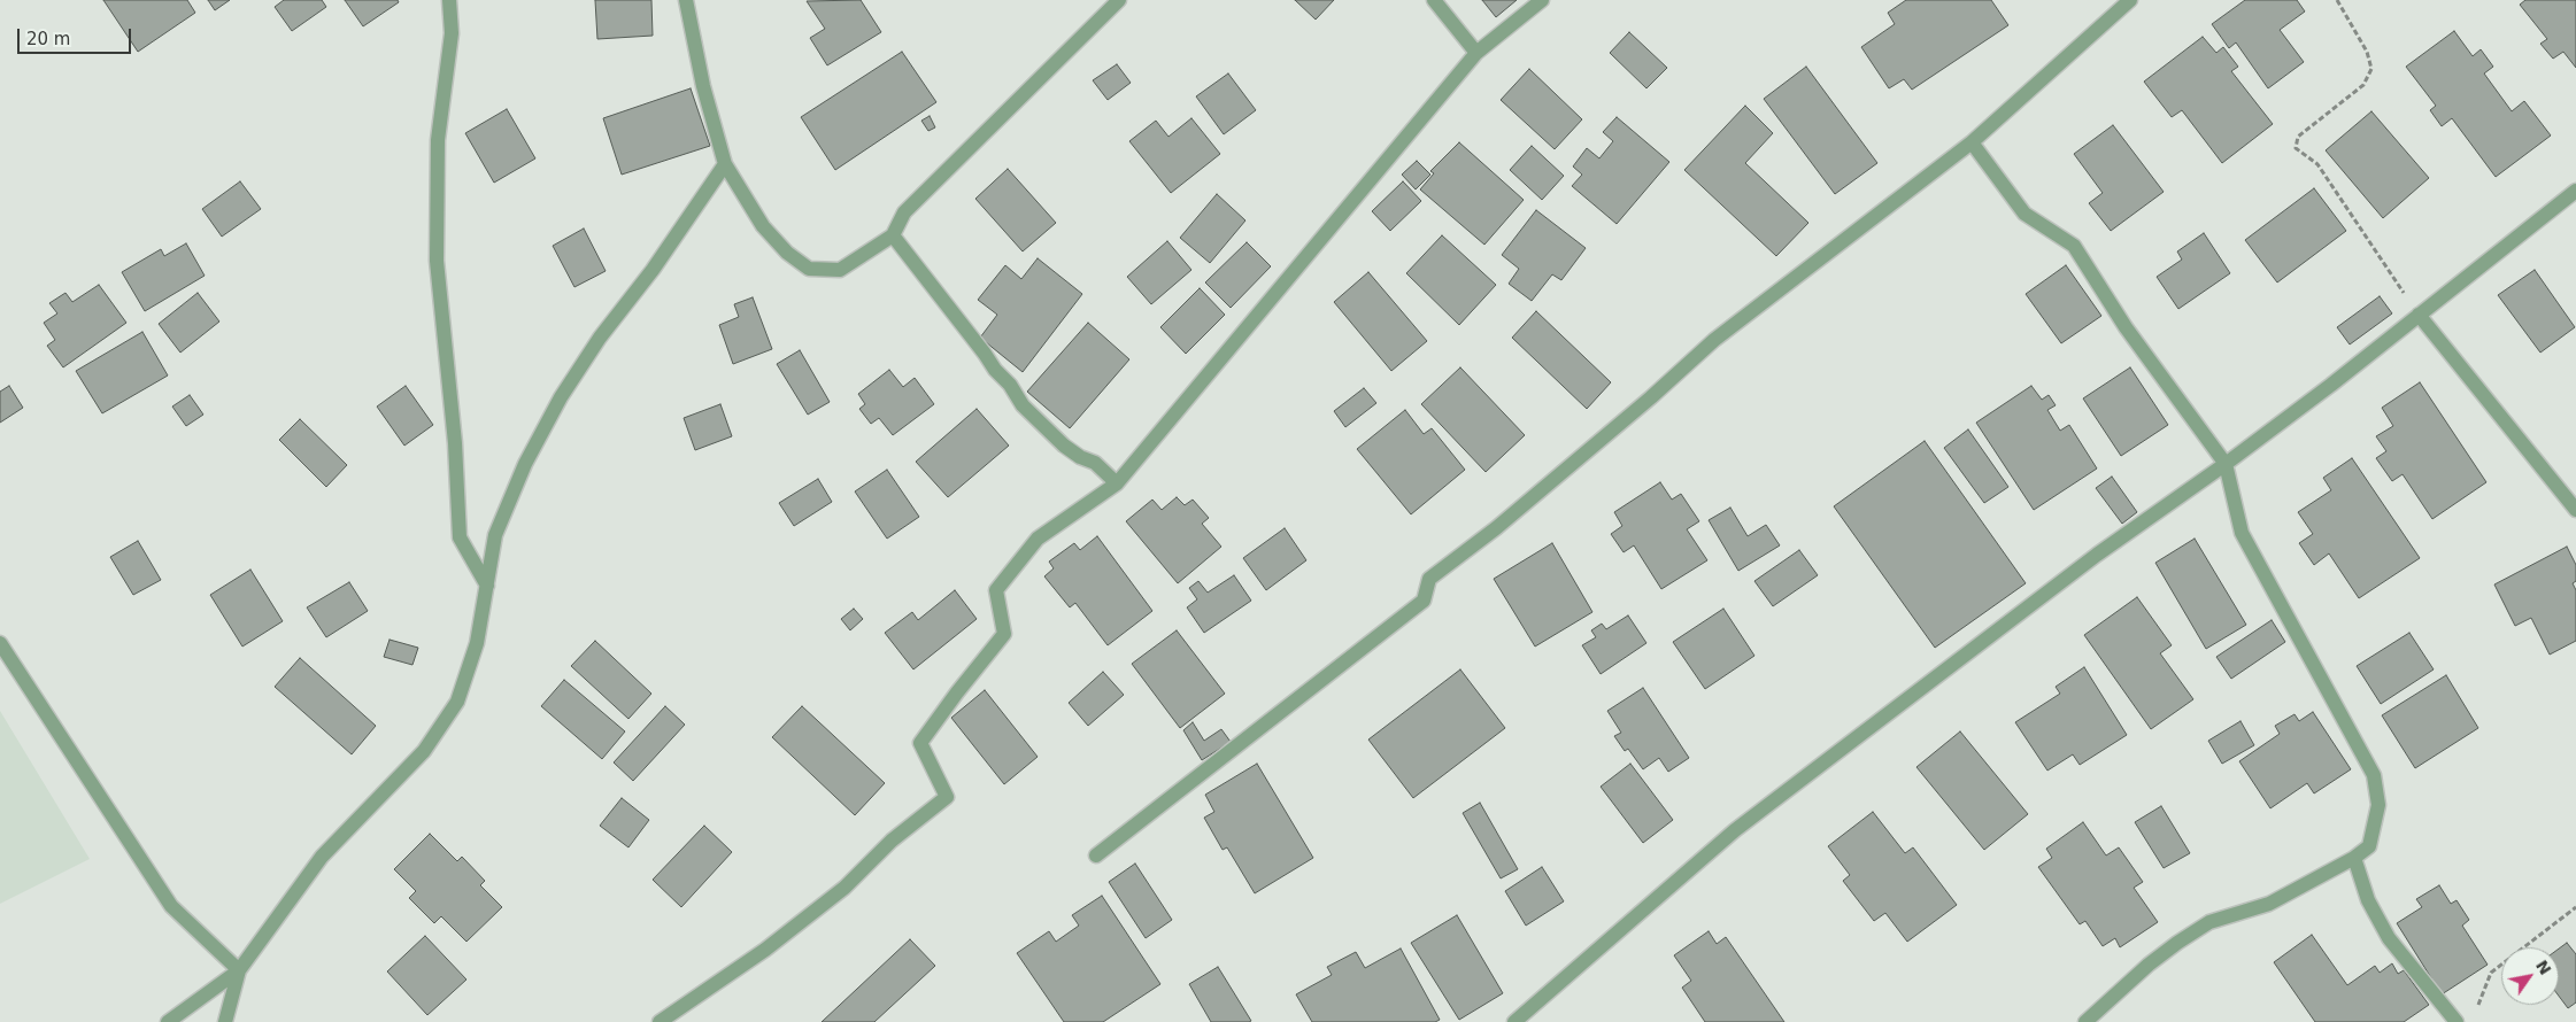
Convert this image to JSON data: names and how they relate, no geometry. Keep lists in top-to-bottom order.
{
  "scale_bar": "20 m",
  "north": "top right"
}
